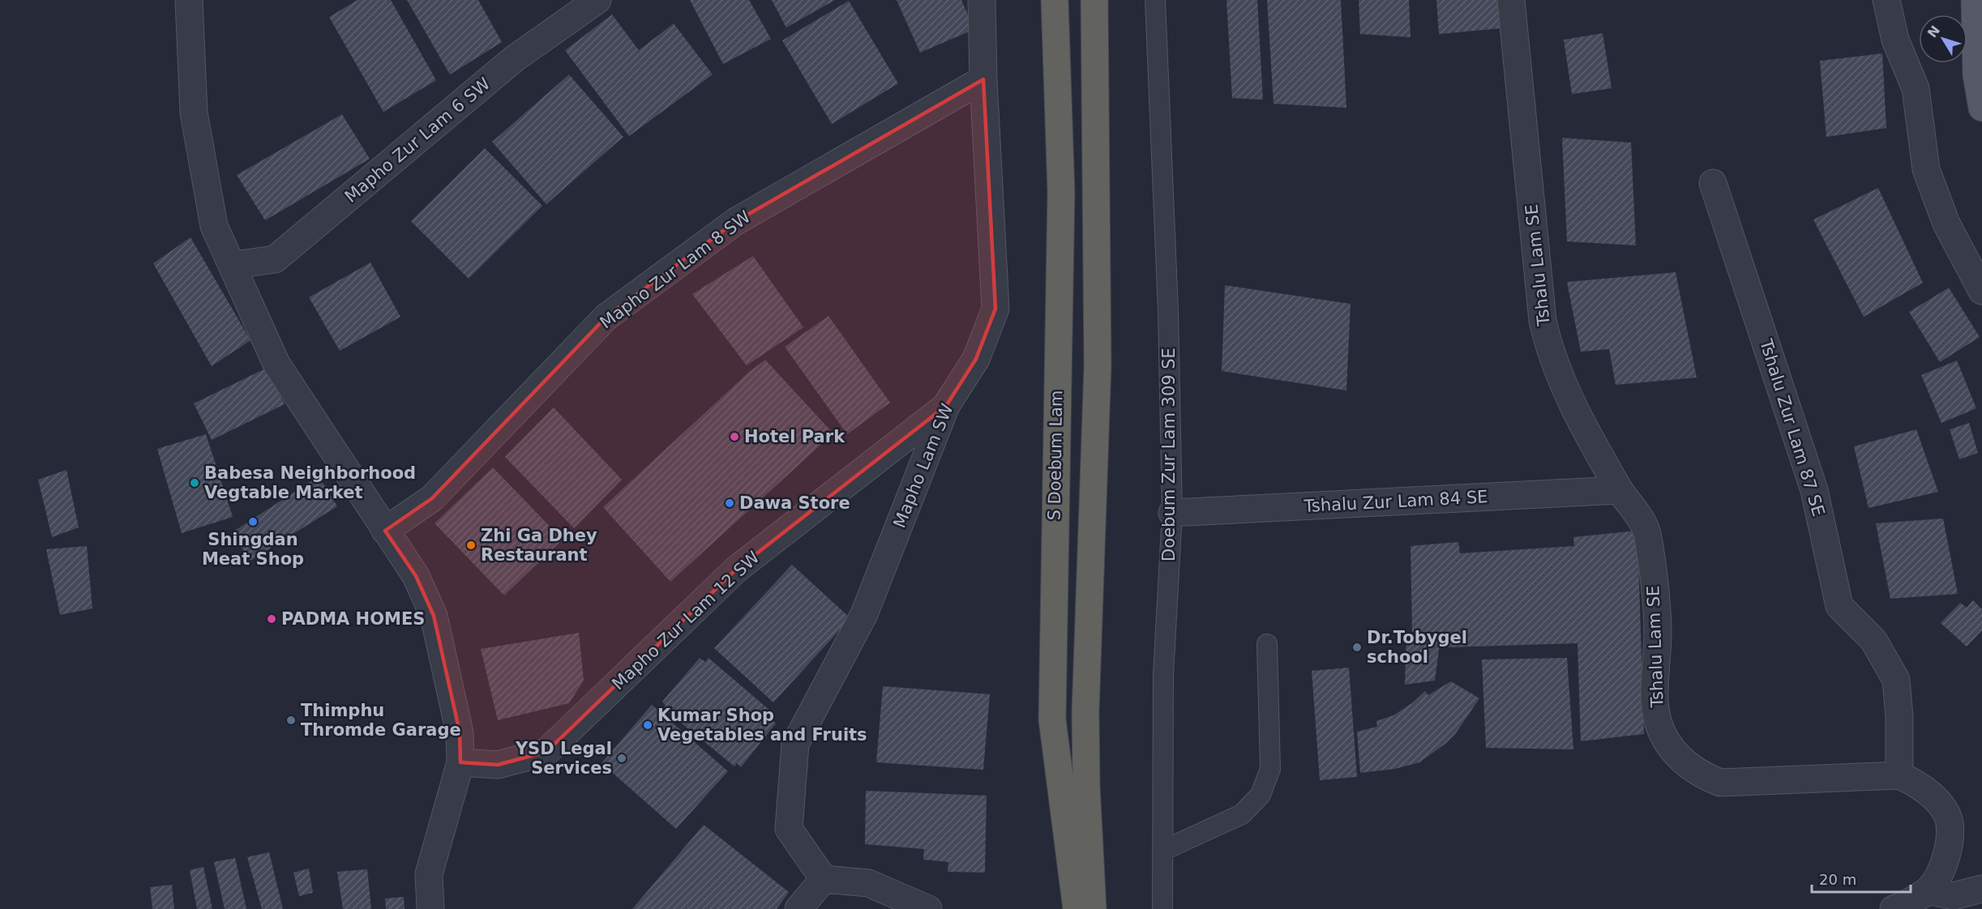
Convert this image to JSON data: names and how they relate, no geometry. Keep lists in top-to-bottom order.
{
  "streets": {
    "highway": ["S Doebum Lam"],
    "street": [
      "Mapho Zur Lam 6 SW",
      "Tshalu Lam SE",
      "Mapho Zur Lam 8 SW",
      "Tshalu Zur Lam 87 SE",
      "Mapho Lam SW",
      "Tshalu Zur Lam 84 SE",
      "Mapho Zur Lam 12 SW"
    ],
    "lane": ["Doebum Zur Lam 309 SE"]
  },
  "crossings": [
    ["Tshalu Lam SE", "Tshalu Zur Lam 87 SE"],
    ["Tshalu Lam SE", "Tshalu Zur Lam 84 SE"],
    ["Mapho Zur Lam 8 SW", "Mapho Lam SW"],
    ["Doebum Zur Lam 309 SE", "Tshalu Zur Lam 84 SE"],
    ["Mapho Lam SW", "Mapho Zur Lam 12 SW"]
  ],
  "places": [
    "Hotel Park",
    "Babesa Neighborhood Vegtable Market",
    "Dawa Store",
    "Shingdan Meat Shop",
    "Zhi Ga Dhey Restaurant",
    "PADMA HOMES",
    "Dr.Tobygel school",
    "Thimphu Thromde Garage",
    "Kumar Shop Vegetables and Fruits",
    "YSD Legal Services"
  ],
  "scale_bar": "20 m",
  "north": "top left"
}
